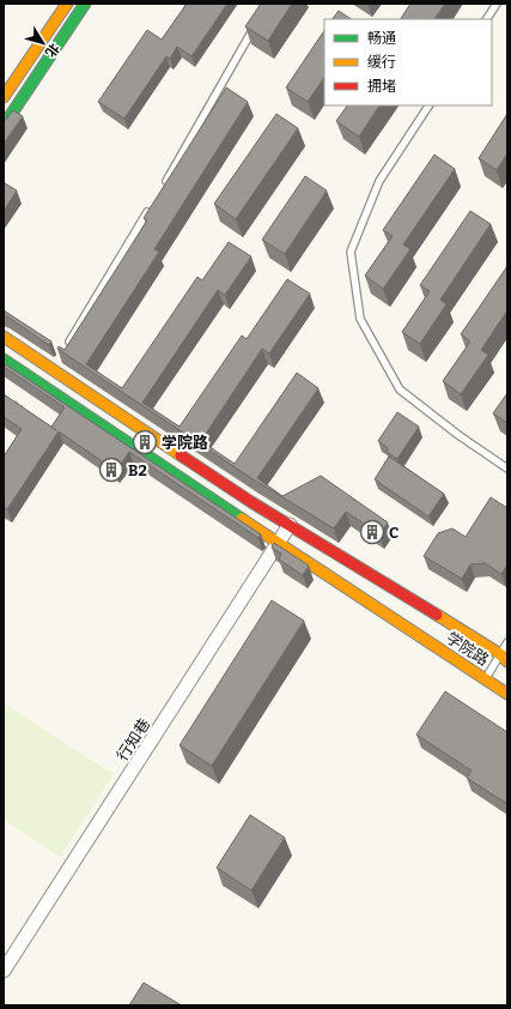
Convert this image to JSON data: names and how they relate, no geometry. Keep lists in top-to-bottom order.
{
  "streets": {
    "main road": ["学院路"],
    "street": ["行知巷"]
  },
  "crossings": [
    ["学院路", "行知巷"]
  ],
  "places": {
    "building": ["学院路", "B2", "C"]
  },
  "legend": ["畅通", "缓行", "拥堵"],
  "north": "bottom right"
}
